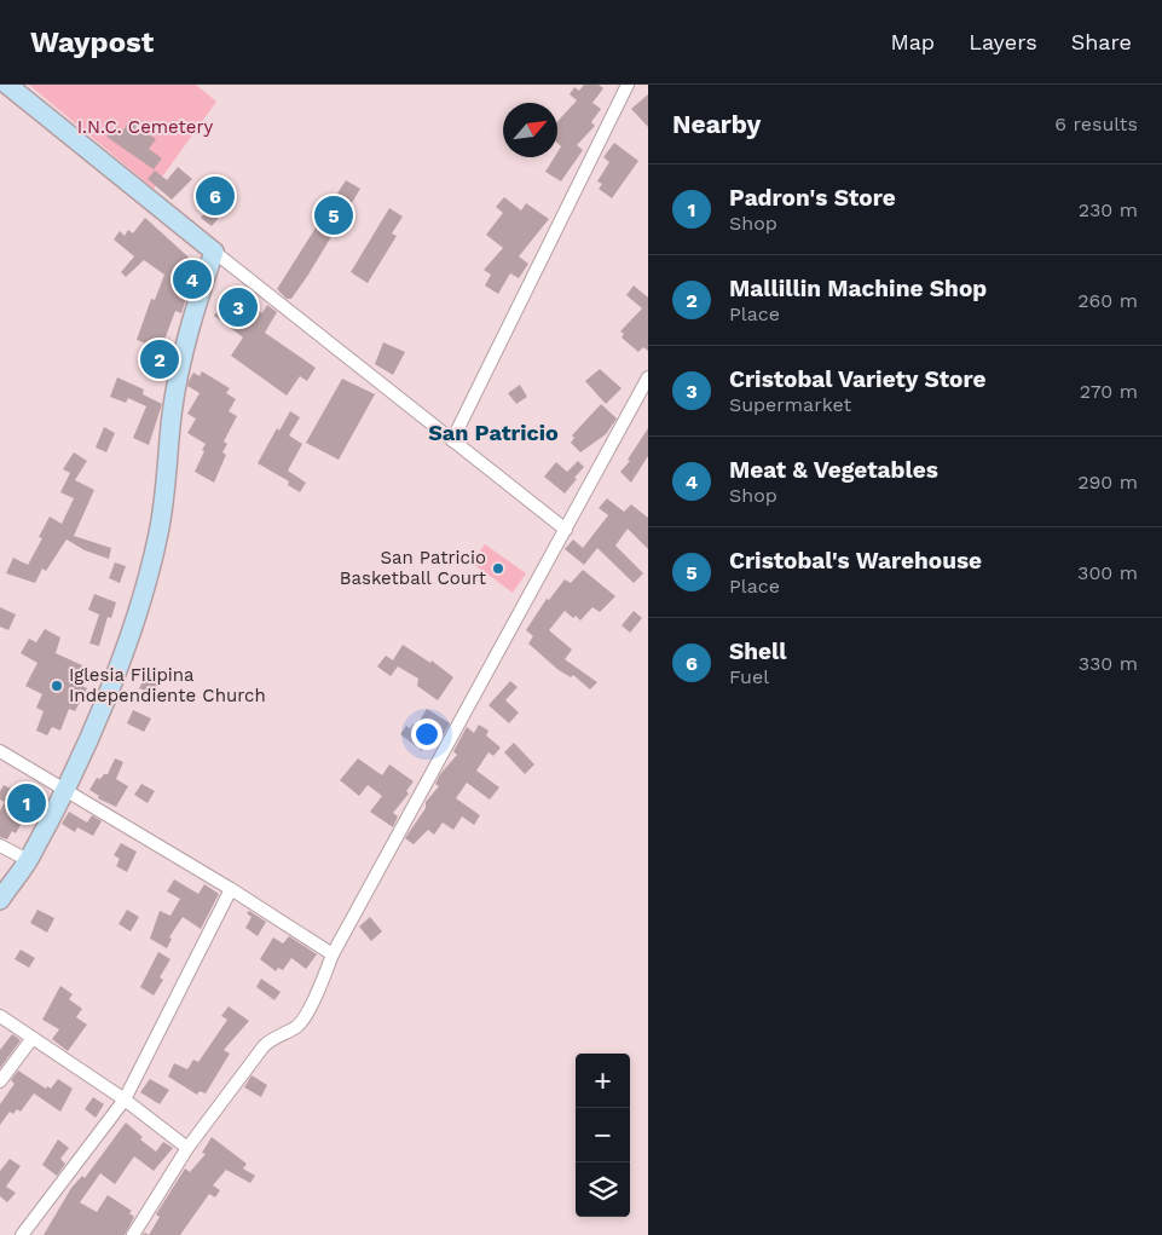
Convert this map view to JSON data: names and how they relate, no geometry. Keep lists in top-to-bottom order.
{
  "districts": ["San Patricio"],
  "parks": ["I.N.C. Cemetery"],
  "places": ["San Patricio Basketball Court", "Iglesia Filipina Independiente Church"],
  "north": "top right",
  "page": {
    "header": "Waypost",
    "nav": ["Map", "Layers", "Share"],
    "heading": ["Nearby", "6 results"],
    "list": [
      {
        "mark": "1",
        "name": "Padron's Store",
        "note": "Shop",
        "value": "230 m"
      },
      {
        "mark": "2",
        "name": "Mallillin Machine Shop",
        "note": "Place",
        "value": "260 m"
      },
      {
        "mark": "3",
        "name": "Cristobal Variety Store",
        "note": "Supermarket",
        "value": "270 m"
      },
      {
        "mark": "4",
        "name": "Meat & Vegetables",
        "note": "Shop",
        "value": "290 m"
      },
      {
        "mark": "5",
        "name": "Cristobal's Warehouse",
        "note": "Place",
        "value": "300 m"
      },
      {
        "mark": "6",
        "name": "Shell",
        "note": "Fuel",
        "value": "330 m"
      }
    ],
    "pins": [
      "6",
      "5",
      "4",
      "3",
      "2",
      "1"
    ],
    "map_buttons": ["+", "−"]
  }
}
